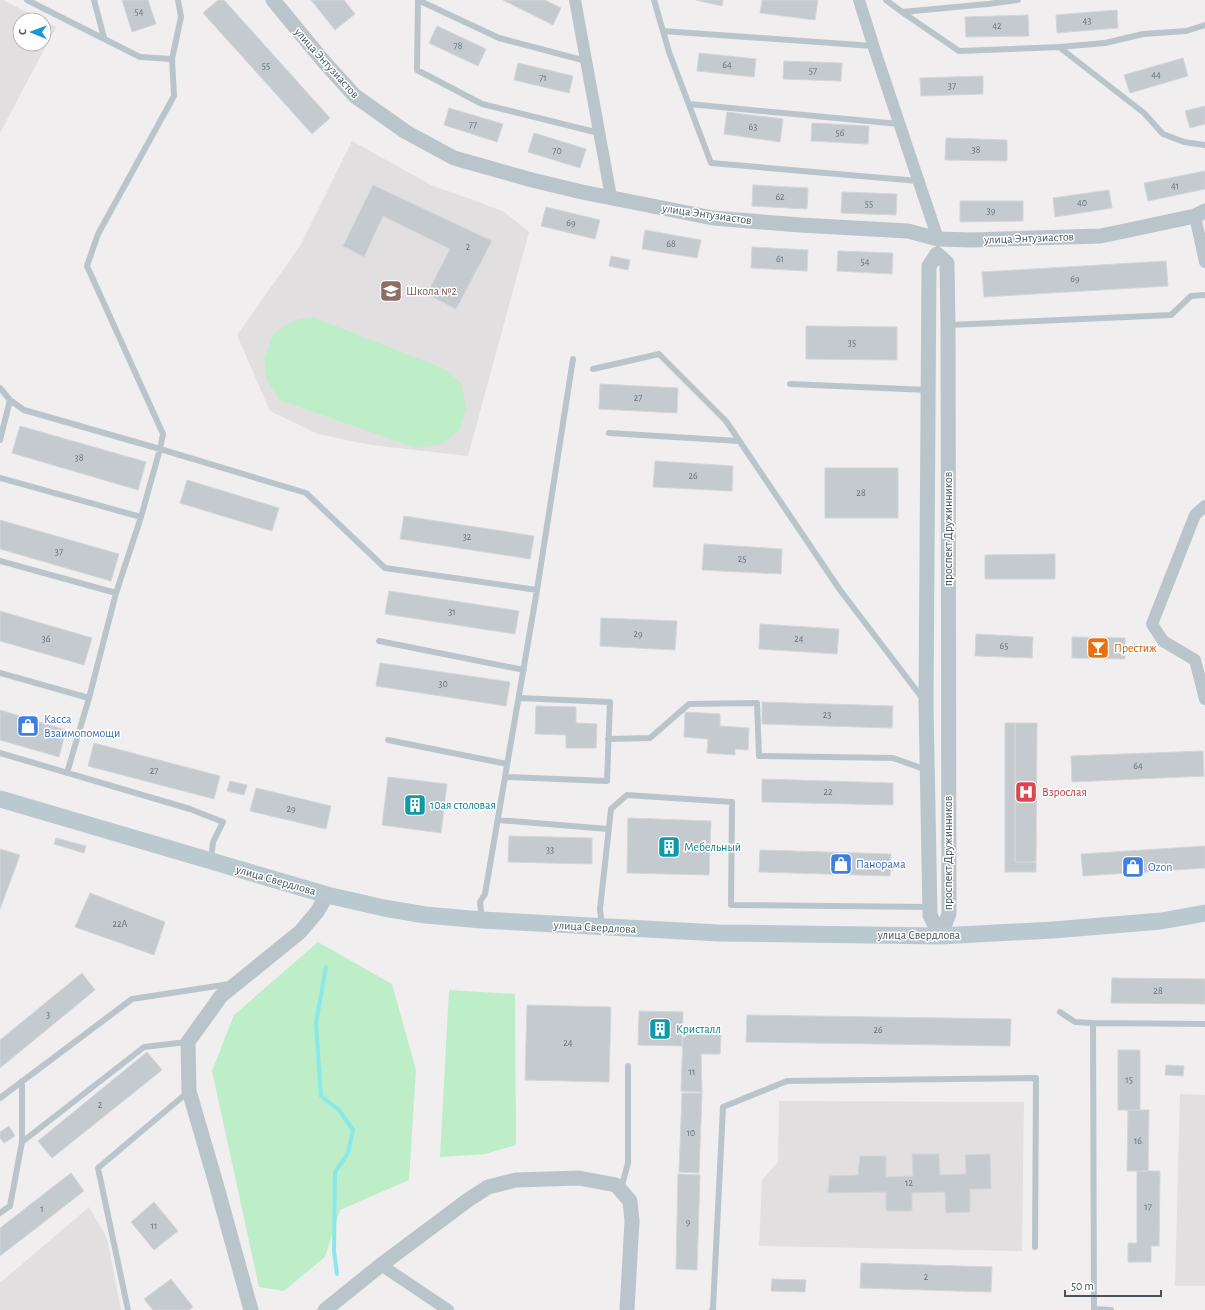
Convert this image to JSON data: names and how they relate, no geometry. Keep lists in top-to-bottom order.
{
  "streets": {
    "main road": ["улица Свердлова"],
    "street": ["улица Энтузиастов", "проспект Дружинников"]
  },
  "crossings": [
    ["улица Энтузиастов", "проспект Дружинников"],
    ["проспект Дружинников", "улица Свердлова"]
  ],
  "places": {
    "school or university": ["Школа №2"],
    "bar": ["Престиж"],
    "shop": ["Касса Взаимопомощи", "Панорама", "Ozon"],
    "hospital": ["Взрослая"],
    "building": ["10ая столовая", "Мебельный", "Кристалл"]
  },
  "house_numbers": [
    "54",
    "43",
    "42",
    "78",
    "64",
    "55",
    "57",
    "44",
    "71",
    "37",
    "77",
    "63",
    "56",
    "38",
    "70",
    "41",
    "62",
    "40",
    "55",
    "39",
    "69",
    "68",
    "2",
    "61",
    "54",
    "69",
    "35",
    "27",
    "38",
    "26",
    "28",
    "32",
    "37",
    "25",
    "31",
    "29",
    "36",
    "24",
    "65",
    "30",
    "23",
    "64",
    "27",
    "22",
    "29",
    "33",
    "22А",
    "28",
    "3",
    "26",
    "24",
    "11",
    "15",
    "2",
    "10",
    "16",
    "12",
    "17",
    "1",
    "9",
    "11",
    "2"
  ],
  "scale_bar": "50 m",
  "north": "left"
}
